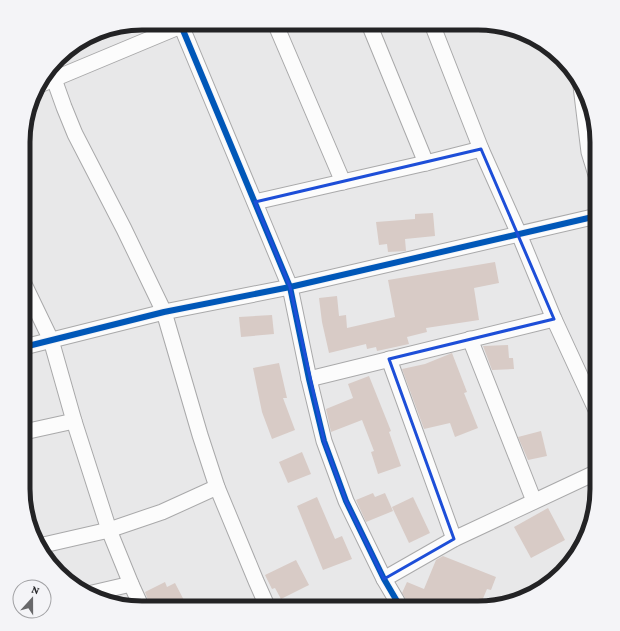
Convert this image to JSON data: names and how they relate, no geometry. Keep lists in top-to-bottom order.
{
  "north": "top"
}
